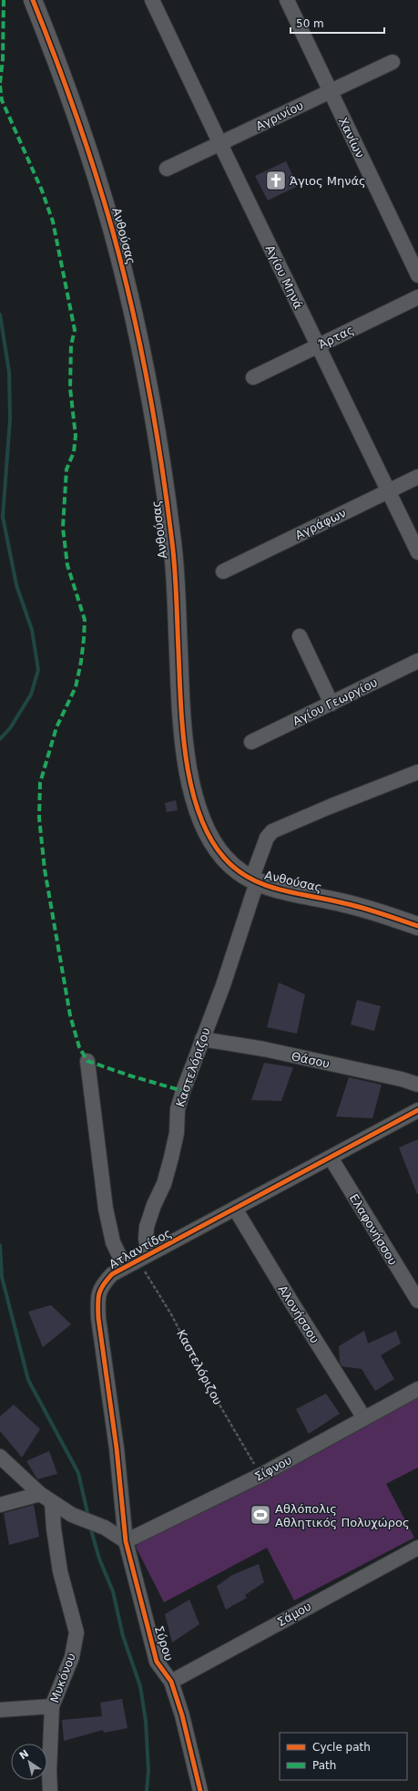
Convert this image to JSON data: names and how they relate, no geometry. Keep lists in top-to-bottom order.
{
  "streets": {
    "street": [
      "Αγρινίου",
      "Χανίων",
      "Ανθούσας",
      "Αγίου Μηνά",
      "Άρτας",
      "Αγράφων",
      "Αγίου Γεωργίου",
      "Θάσου",
      "Καστελόριζου",
      "Ελαφονήσσου",
      "Ατλαντίδος",
      "Αλονήσσου",
      "Σίφνου",
      "Σάμου",
      "Σύρου",
      "Μυκόνου"
    ]
  },
  "crossings": [
    ["Αγρινίου", "Χανίων"],
    ["Αγρινίου", "Αγίου Μηνά"],
    ["Ανθούσας", "Καστελόριζου"],
    ["Αγίου Μηνά", "Άρτας"],
    ["Αγίου Μηνά", "Αγράφων"],
    ["Θάσου", "Καστελόριζου"],
    ["Καστελόριζου", "Ατλαντίδος"],
    ["Καστελόριζου", "Σίφνου"],
    ["Ελαφονήσσου", "Ατλαντίδος"],
    ["Ατλαντίδος", "Αλονήσσου"],
    ["Ατλαντίδος", "Σίφνου"],
    ["Ατλαντίδος", "Σύρου"],
    ["Αλονήσσου", "Σίφνου"],
    ["Σίφνου", "Σύρου"],
    ["Σάμου", "Σύρου"]
  ],
  "places": {
    "church": ["Άγιος Μηνάς"],
    "sports": ["Αθλόπολις Αθλητικός Πολυχώρος"]
  },
  "legend": ["Cycle path", "Path"],
  "scale_bar": "50 m",
  "north": "top left"
}
